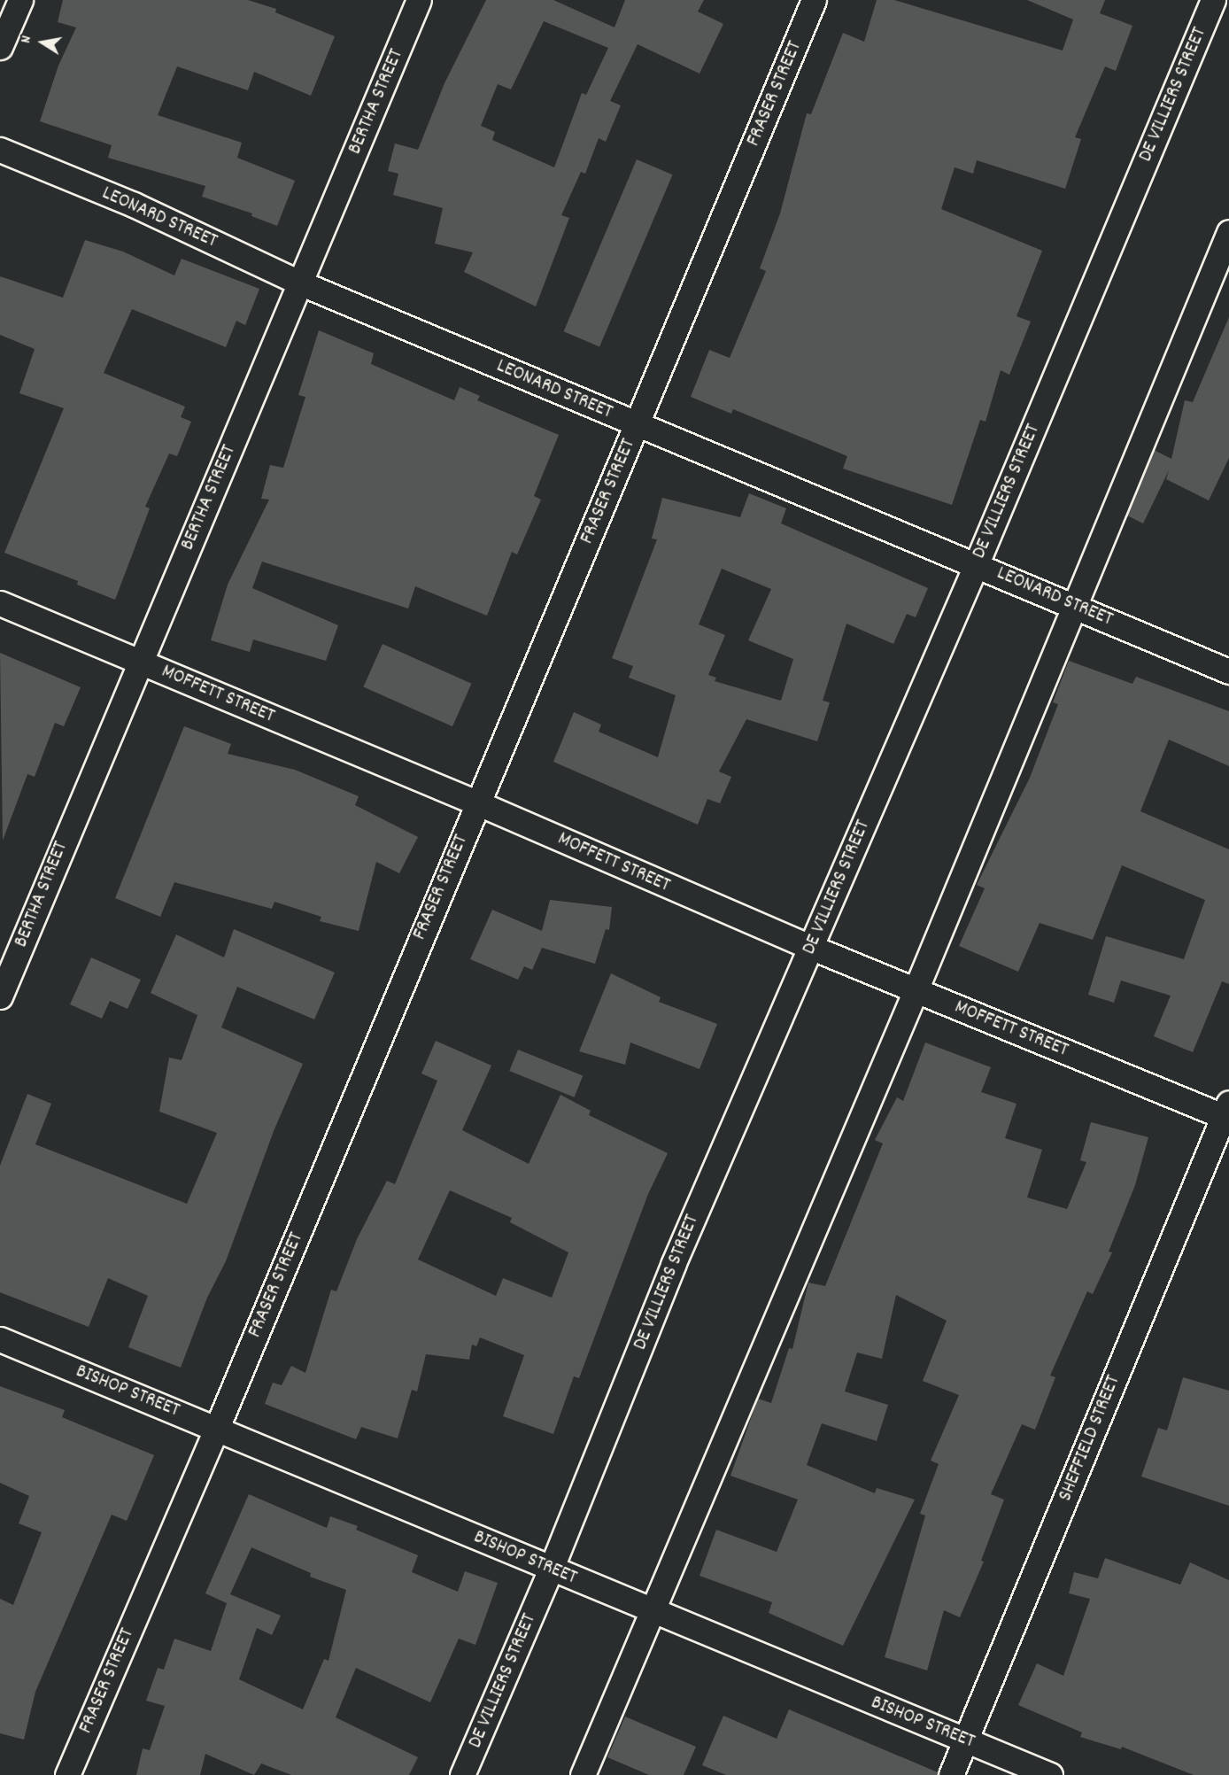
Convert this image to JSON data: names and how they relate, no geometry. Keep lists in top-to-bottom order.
{
  "streets": {
    "street": [
      "FRASER STREET",
      "DE VILLIERS STREET",
      "BERTHA STREET",
      "LEONARD STREET",
      "MOFFETT STREET",
      "BISHOP STREET",
      "SHEFFIELD STREET"
    ]
  },
  "crossings": [
    ["FRASER STREET", "LEONARD STREET"],
    ["FRASER STREET", "MOFFETT STREET"],
    ["FRASER STREET", "BISHOP STREET"],
    ["DE VILLIERS STREET", "LEONARD STREET"],
    ["DE VILLIERS STREET", "MOFFETT STREET"],
    ["DE VILLIERS STREET", "BISHOP STREET"],
    ["BERTHA STREET", "LEONARD STREET"],
    ["BERTHA STREET", "MOFFETT STREET"],
    ["MOFFETT STREET", "SHEFFIELD STREET"],
    ["BISHOP STREET", "SHEFFIELD STREET"]
  ],
  "north": "left"
}
